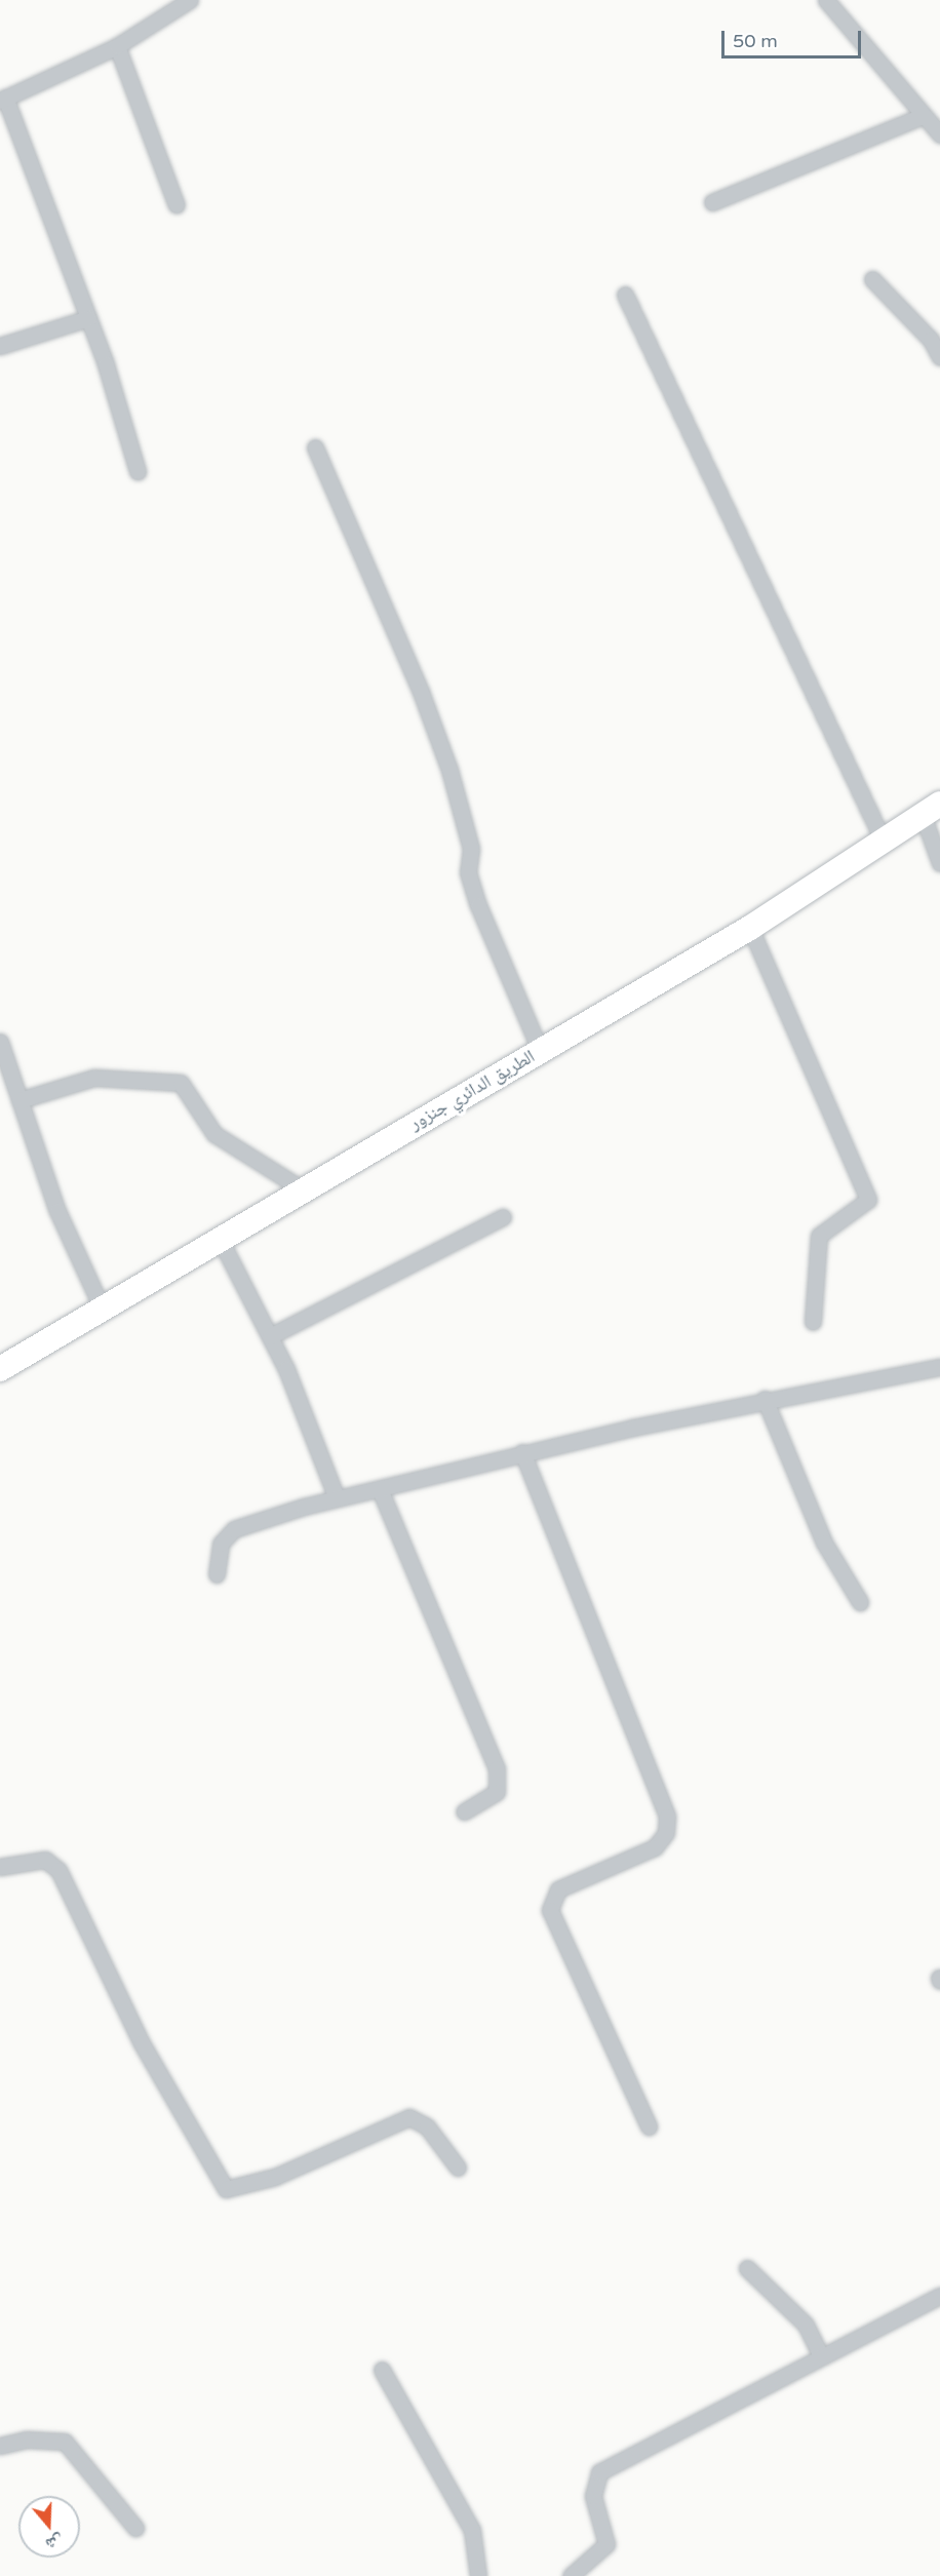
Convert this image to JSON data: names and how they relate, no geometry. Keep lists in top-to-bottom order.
{
  "streets": {
    "main road": ["الطريق الدائري جنزور"]
  },
  "scale_bar": "50 m",
  "north": "bottom"
}
